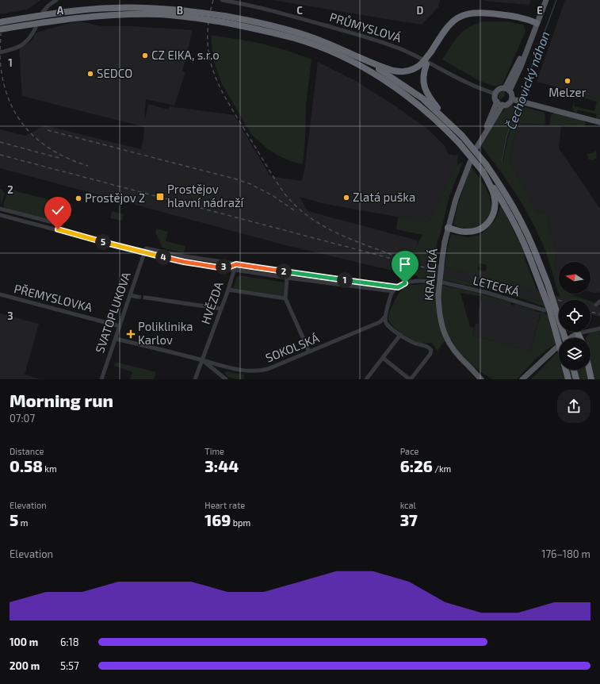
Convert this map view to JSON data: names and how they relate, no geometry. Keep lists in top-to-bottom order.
{
  "streets": {
    "main road": ["KRALICKÁ"],
    "street": [
      "PRŮMYSLOVÁ",
      "LETECKÁ",
      "PŘEMYSLOVKA",
      "HVĚZDA",
      "SVATOPLUKOVA",
      "SOKOLSKÁ"
    ]
  },
  "crossings": [
    ["PŘEMYSLOVKA", "SVATOPLUKOVA"],
    ["HVĚZDA", "SOKOLSKÁ"],
    ["SVATOPLUKOVA", "SOKOLSKÁ"]
  ],
  "water": ["Čechovický náhon"],
  "places": {
    "other": [
      "CZ EIKA, s.r.o",
      "SEDCO",
      "Melzer",
      "Zlatá puška",
      "Prostějov 2"
    ],
    "transit": ["Prostějov hlavní nádraží"],
    "health": ["Poliklinika Karlov"]
  },
  "north": "left",
  "page": {
    "pins": [
      "5",
      "4",
      "3",
      "2",
      "1"
    ],
    "heading": ["Morning run", "07:07"],
    "stats": [
      ["Distance", "0.58 km"],
      ["Time", "3:44"],
      ["Pace", "6:26 /km"],
      ["Elevation", "5 m"],
      ["Heart rate", "169 bpm"],
      ["kcal", "37"]
    ],
    "chart": ["Elevation", "176–180 m"],
    "list": [
      {
        "name": "100 m",
        "note": "6:18"
      },
      {
        "name": "200 m",
        "note": "5:57"
      }
    ]
  },
  "grid": {
    "columns": [
      "A",
      "B",
      "C",
      "D",
      "E"
    ],
    "rows": ["1", "2", "3"]
  }
}
